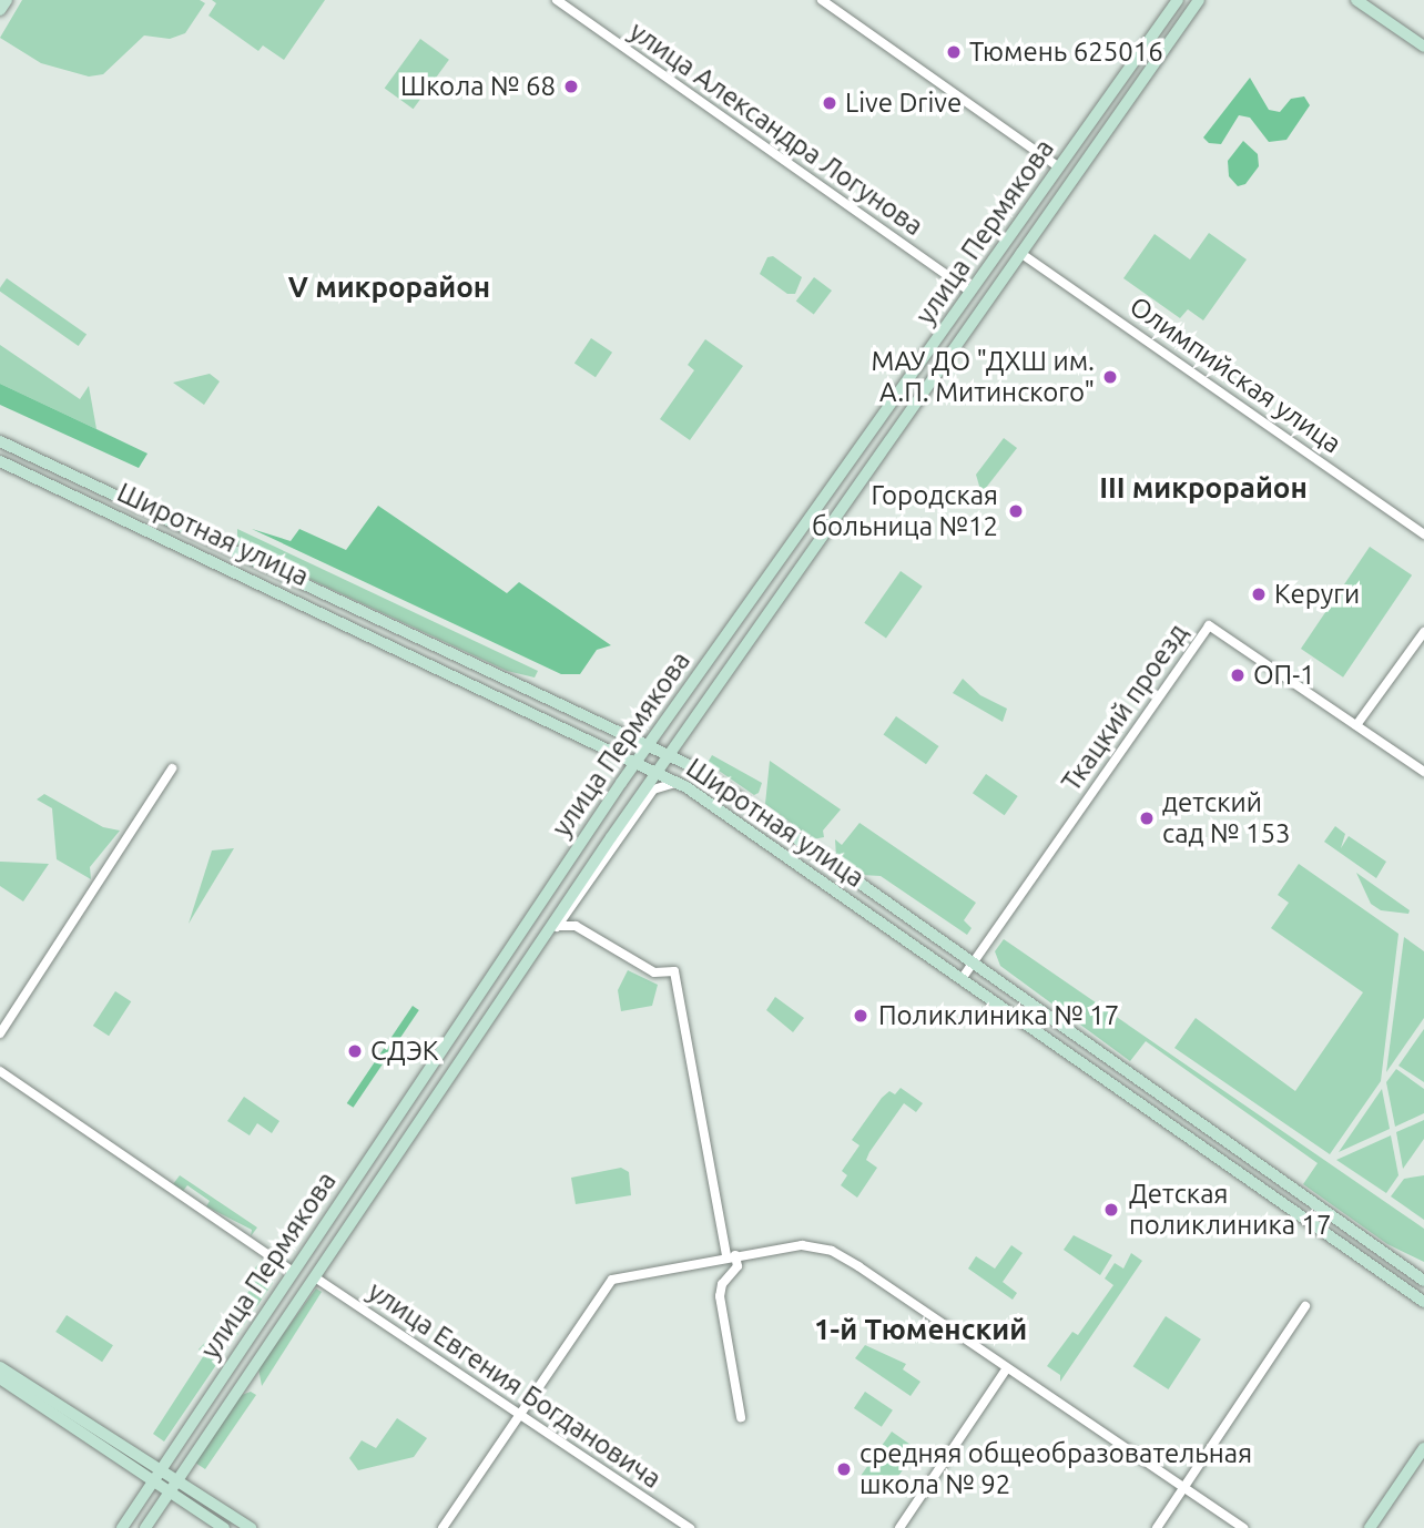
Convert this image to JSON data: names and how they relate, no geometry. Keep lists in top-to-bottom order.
{
  "streets": {
    "main road": ["улица Пермякова", "Широтная улица"],
    "street": [
      "улица Александра Логунова",
      "Олимпийская улица",
      "Ткацкий проезд",
      "улица Евгения Богдановича"
    ]
  },
  "crossings": [
    ["улица Александра Логунова", "улица Пермякова"],
    ["улица Пермякова", "Олимпийская улица"],
    ["улица Пермякова", "Широтная улица"],
    ["улица Пермякова", "улица Евгения Богдановича"],
    ["Широтная улица", "Ткацкий проезд"]
  ],
  "districts": ["V микрорайон", "III микрорайон", "1-й Тюменский"],
  "places": [
    "Тюмень 625016",
    "Школа № 68",
    "Live Drive",
    "МАУ ДО \"ДХШ им. А.П. Митинского\"",
    "Городская больница №12",
    "Керуги",
    "ОП-1",
    "детский сад № 153",
    "Поликлиника № 17",
    "СДЭК",
    "Детская поликлиника 17",
    "средняя общеобразовательная школа № 92"
  ]
}
